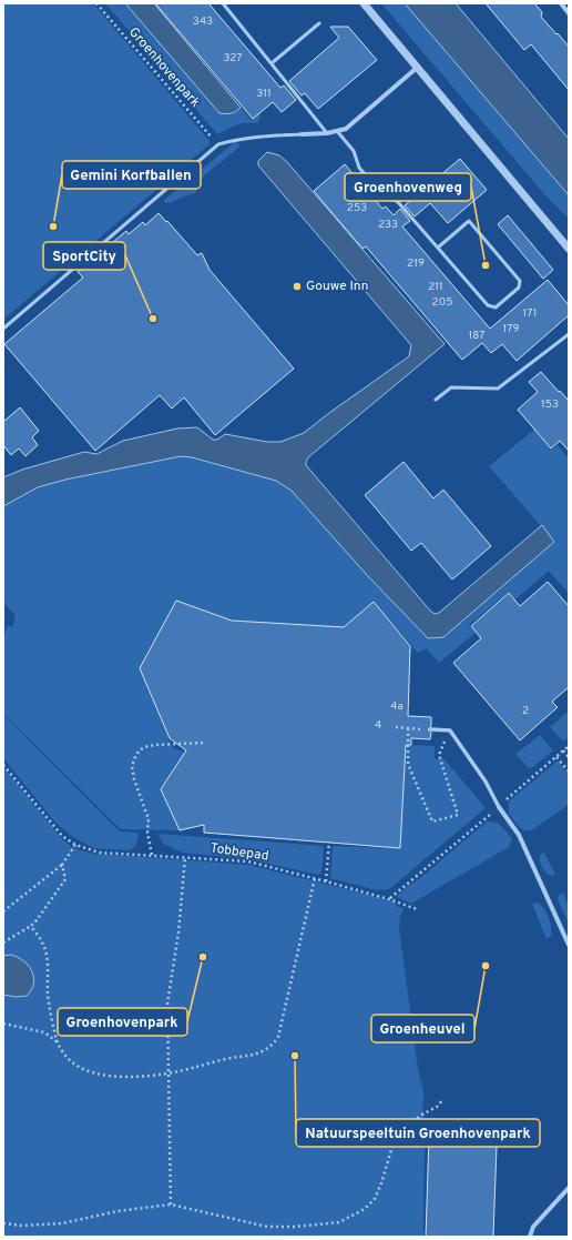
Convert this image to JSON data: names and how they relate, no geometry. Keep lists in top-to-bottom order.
{
  "streets": {
    "path": ["Groenhovenpark", "Tobbepad"]
  },
  "places": [
    "Gemini Korfballen",
    "Groenhovenweg",
    "Gouwe Inn",
    "SportCity",
    "Groenhovenpark",
    "Groenheuvel",
    "Natuurspeeltuin Groenhovenpark"
  ],
  "house_numbers": [
    "343",
    "327",
    "311",
    "253",
    "233",
    "219",
    "211",
    "205",
    "171",
    "179",
    "187",
    "153",
    "4a",
    "2",
    "4"
  ]
}
